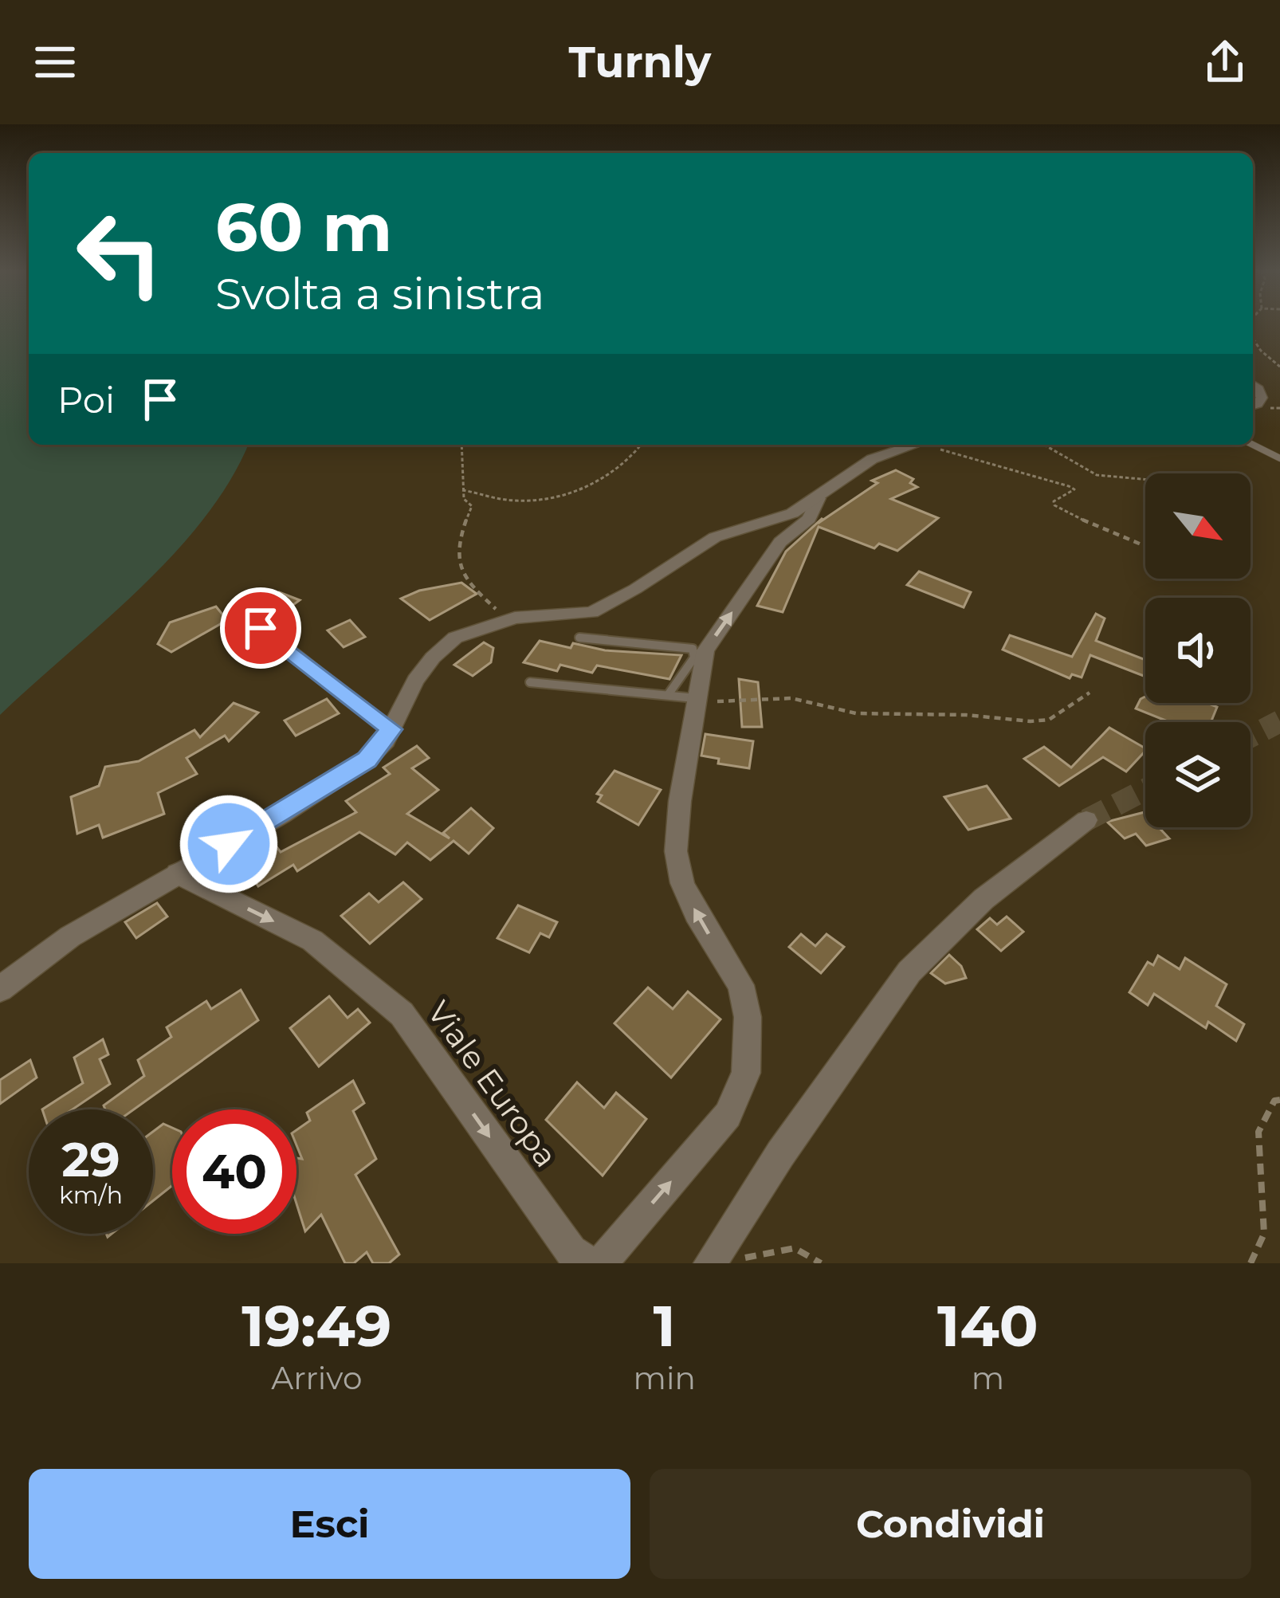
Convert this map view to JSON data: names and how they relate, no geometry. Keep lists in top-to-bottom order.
{
  "streets": {
    "street": ["Viale Europa"]
  },
  "one_way": ["Viale Europa"],
  "north": "bottom right",
  "page": {
    "header": "Turnly",
    "turn": ["60 m", "Svolta a sinistra"],
    "then": "Poi",
    "speed": "29 km/h",
    "limit": "40",
    "eta": [
      "19:49",
      "Arrivo",
      "1",
      "min",
      "140",
      "m"
    ],
    "buttons": ["Esci", "Condividi"]
  }
}
